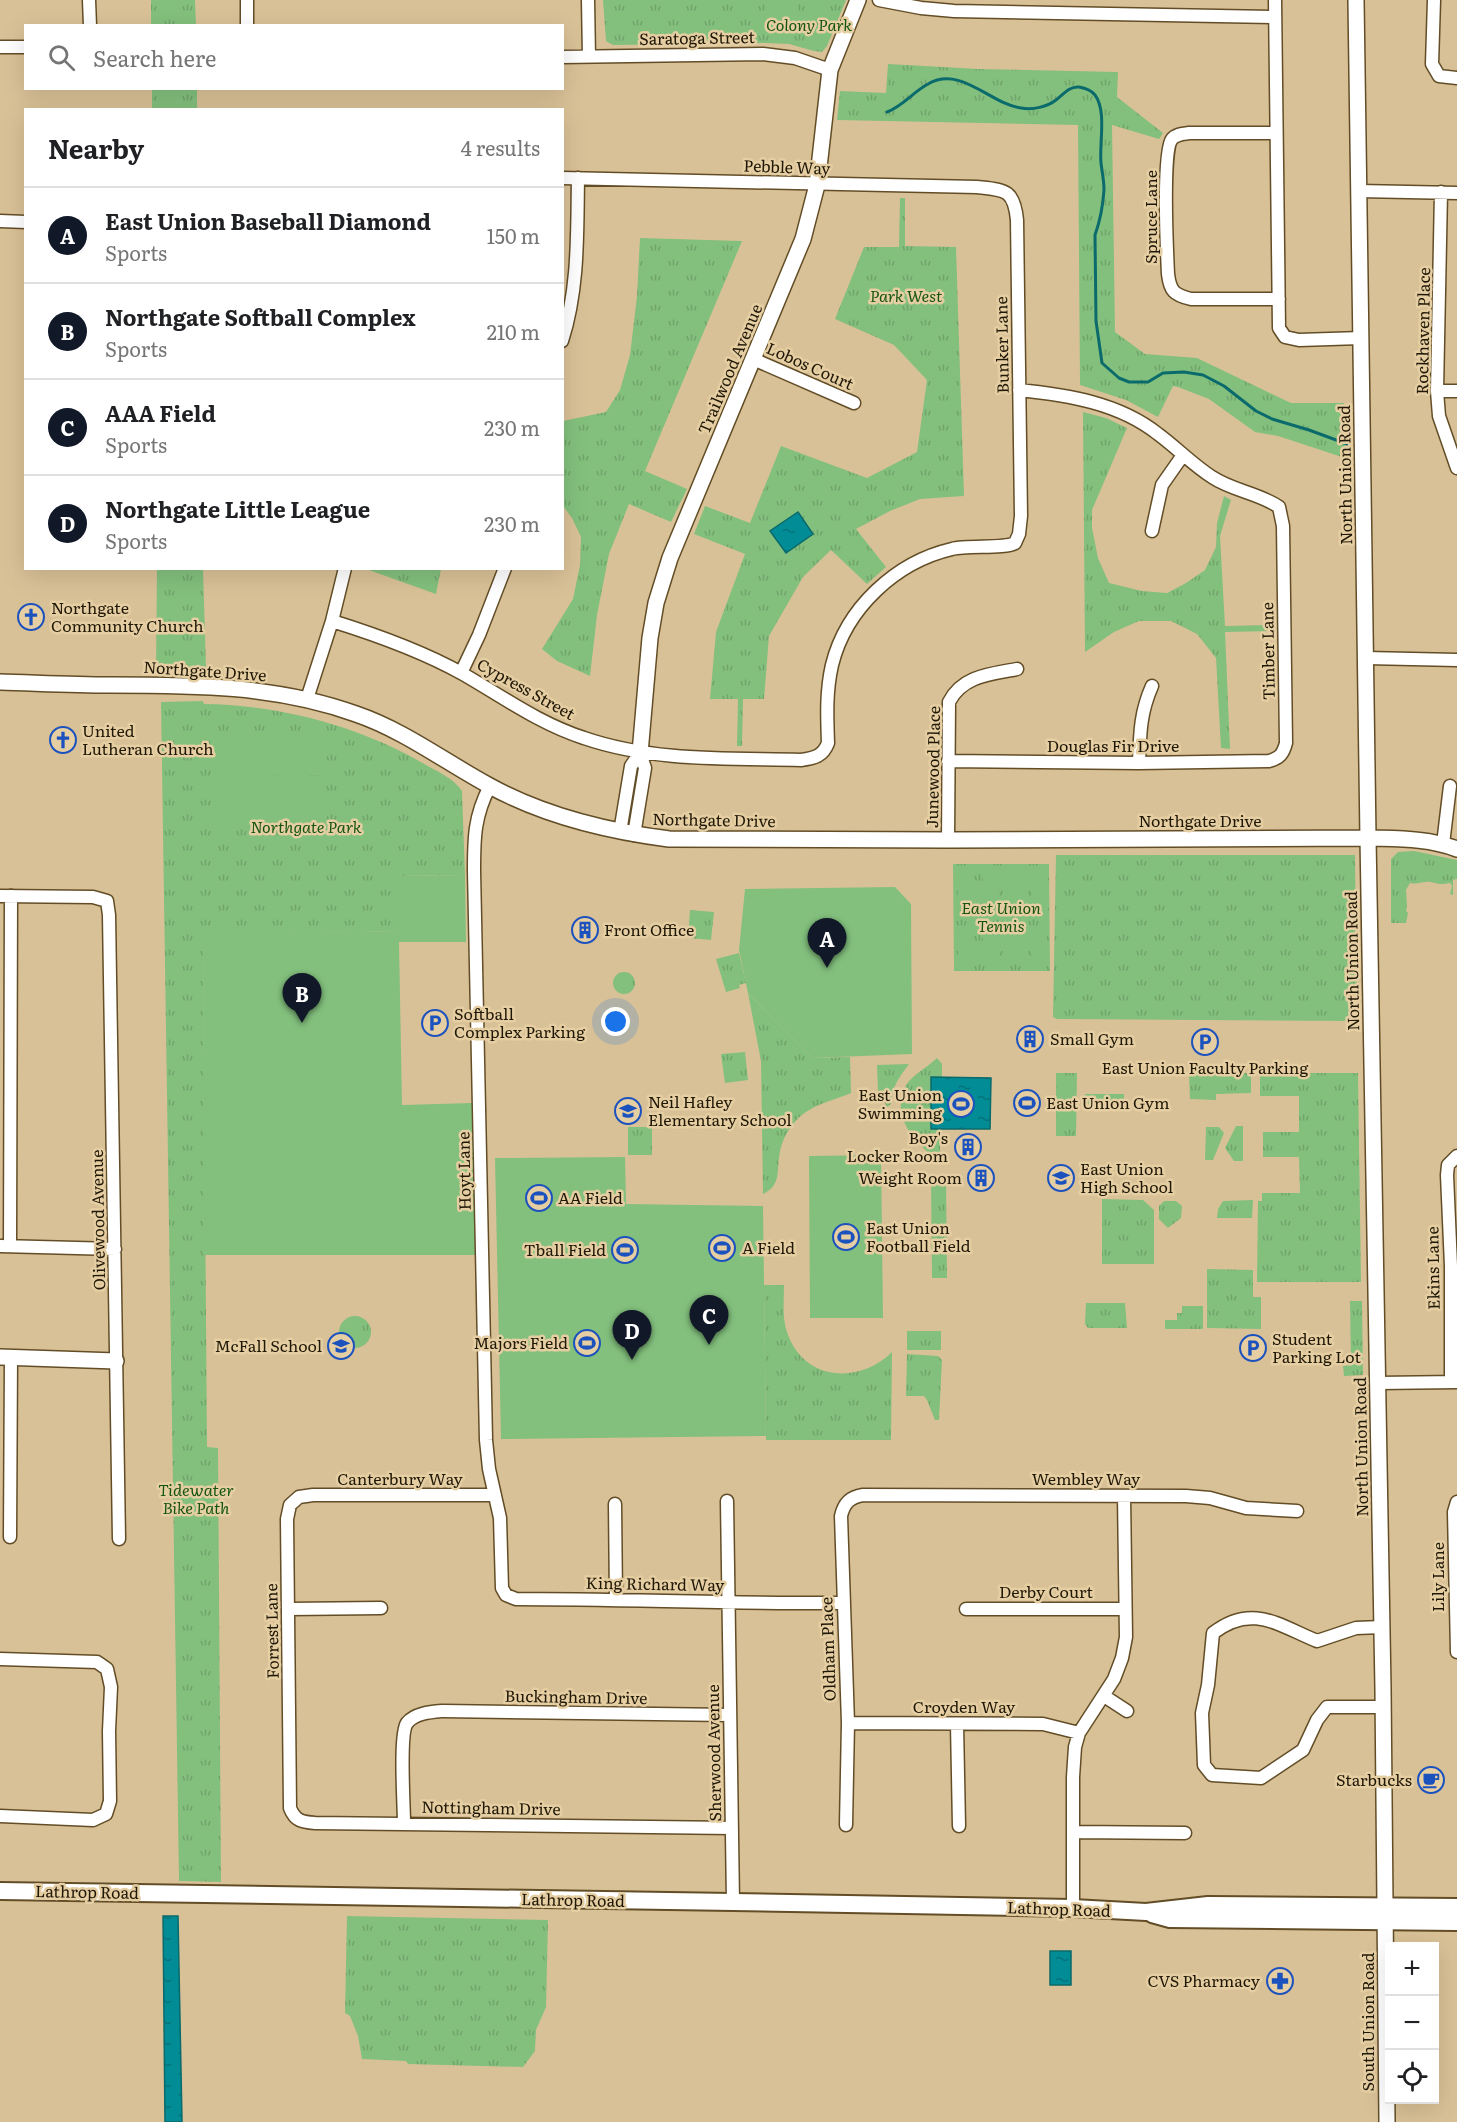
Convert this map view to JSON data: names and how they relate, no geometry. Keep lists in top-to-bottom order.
{
  "streets": {
    "main road": ["Lathrop Road"],
    "street": [
      "Saratoga Street",
      "Pebble Way",
      "Spruce Lane",
      "Rockhaven Place",
      "Bunker Lane",
      "Lobos Court",
      "Trailwood Avenue",
      "North Union Road",
      "Timber Lane",
      "Northgate Drive",
      "Cypress Street",
      "Douglas Fir Drive",
      "Junewood Place",
      "Hoyt Lane",
      "Olivewood Avenue",
      "Ekins Lane",
      "Canterbury Way",
      "Wembley Way",
      "Lily Lane",
      "King Richard Way",
      "Derby Court",
      "Forrest Lane",
      "Oldham Place",
      "Buckingham Drive",
      "Croyden Way",
      "Sherwood Avenue",
      "Nottingham Drive",
      "South Union Road"
    ]
  },
  "crossings": [
    ["Saratoga Street", "Trailwood Avenue"],
    ["Pebble Way", "Bunker Lane"],
    ["Pebble Way", "Trailwood Avenue"],
    ["Bunker Lane", "Cypress Street"],
    ["Lobos Court", "Trailwood Avenue"],
    ["Trailwood Avenue", "Northgate Drive"],
    ["Trailwood Avenue", "Cypress Street"],
    ["North Union Road", "Northgate Drive"],
    ["North Union Road", "Lathrop Road"],
    ["North Union Road", "South Union Road"],
    ["Timber Lane", "Douglas Fir Drive"],
    ["Northgate Drive", "Junewood Place"],
    ["Northgate Drive", "Hoyt Lane"],
    ["Douglas Fir Drive", "Junewood Place"],
    ["Hoyt Lane", "Canterbury Way"],
    ["Hoyt Lane", "King Richard Way"],
    ["Canterbury Way", "Forrest Lane"],
    ["Wembley Way", "Oldham Place"],
    ["King Richard Way", "Oldham Place"],
    ["King Richard Way", "Sherwood Avenue"],
    ["Forrest Lane", "Nottingham Drive"],
    ["Oldham Place", "Croyden Way"],
    ["Buckingham Drive", "Sherwood Avenue"],
    ["Buckingham Drive", "Nottingham Drive"],
    ["Sherwood Avenue", "Nottingham Drive"],
    ["Sherwood Avenue", "Lathrop Road"],
    ["Lathrop Road", "South Union Road"]
  ],
  "parks": [
    "Colony Park",
    "Park West",
    "Northgate Park",
    "East Union Tennis",
    "Tidewater Bike Path"
  ],
  "places": {
    "church": ["Northgate Community Church", "United Lutheran Church"],
    "building": [
      "Front Office",
      "Small Gym",
      "Boy's Locker Room",
      "Weight Room"
    ],
    "parking": ["Softball Complex Parking", "East Union Faculty Parking", "Student Parking Lot"],
    "sports": [
      "East Union Gym",
      "East Union Swimming",
      "AA Field",
      "East Union Football Field",
      "A Field",
      "Tball Field",
      "Majors Field"
    ],
    "school or university": ["Neil Hafley Elementary School", "East Union High School", "McFall School"],
    "cafe": ["Starbucks"],
    "pharmacy": ["CVS Pharmacy"]
  },
  "page": {
    "search": "Search here",
    "heading": ["Nearby", "4 results"],
    "list": [
      {
        "mark": "A",
        "name": "East Union Baseball Diamond",
        "note": "Sports",
        "value": "150 m"
      },
      {
        "mark": "B",
        "name": "Northgate Softball Complex",
        "note": "Sports",
        "value": "210 m"
      },
      {
        "mark": "C",
        "name": "AAA Field",
        "note": "Sports",
        "value": "230 m"
      },
      {
        "mark": "D",
        "name": "Northgate Little League",
        "note": "Sports",
        "value": "230 m"
      }
    ],
    "pins": [
      "A",
      "B",
      "C",
      "D"
    ],
    "map_buttons": ["+", "−"]
  }
}
